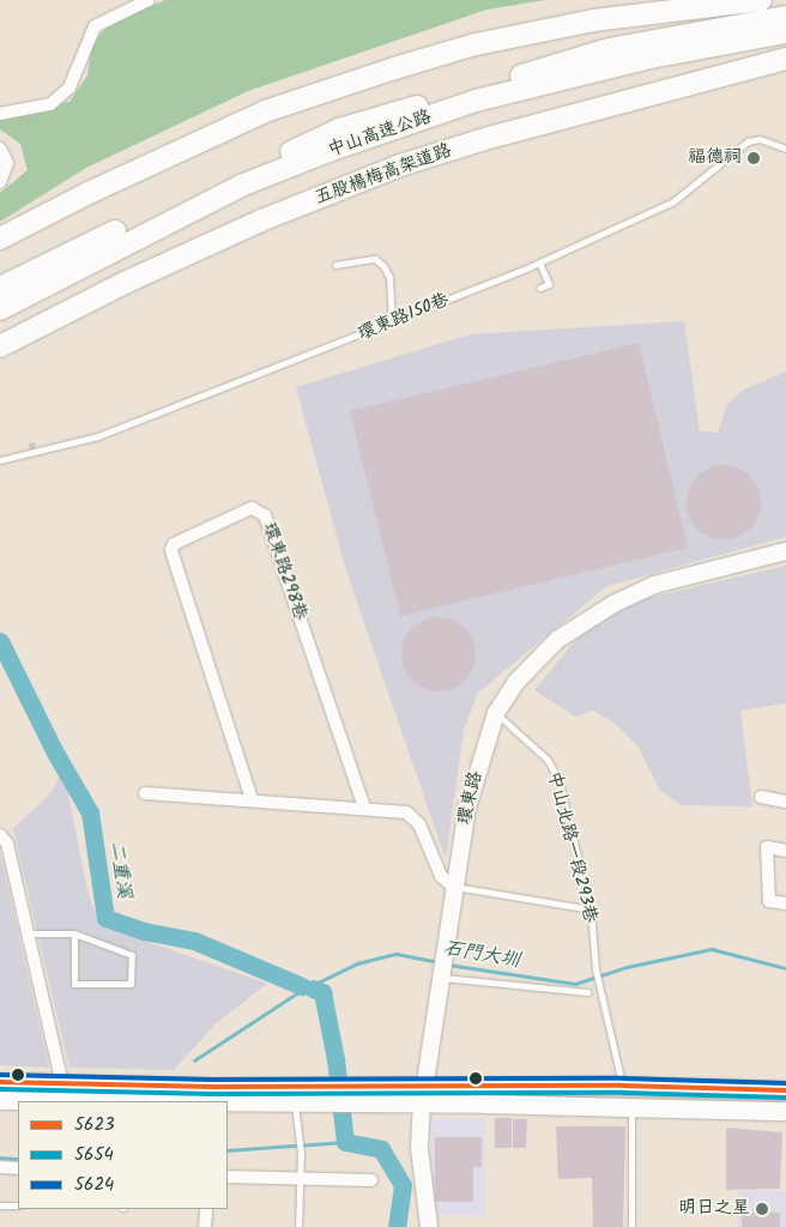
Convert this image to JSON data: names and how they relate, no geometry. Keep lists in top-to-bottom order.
{
  "streets": {
    "highway": ["中山高速公路", "五股楊梅高架道路"],
    "street": ["環東路298巷", "環東路"],
    "lane": ["環東路150巷", "中山北路一段293巷"]
  },
  "crossings": [
    ["環東路", "中山北路一段293巷"]
  ],
  "water": ["二重溪", "石門大圳"],
  "places": ["福德祠", "明日之星"],
  "lines": ["transit line 5624", "transit line 5623", "transit line 5654"],
  "legend": ["5623", "5654", "5624"]
}
